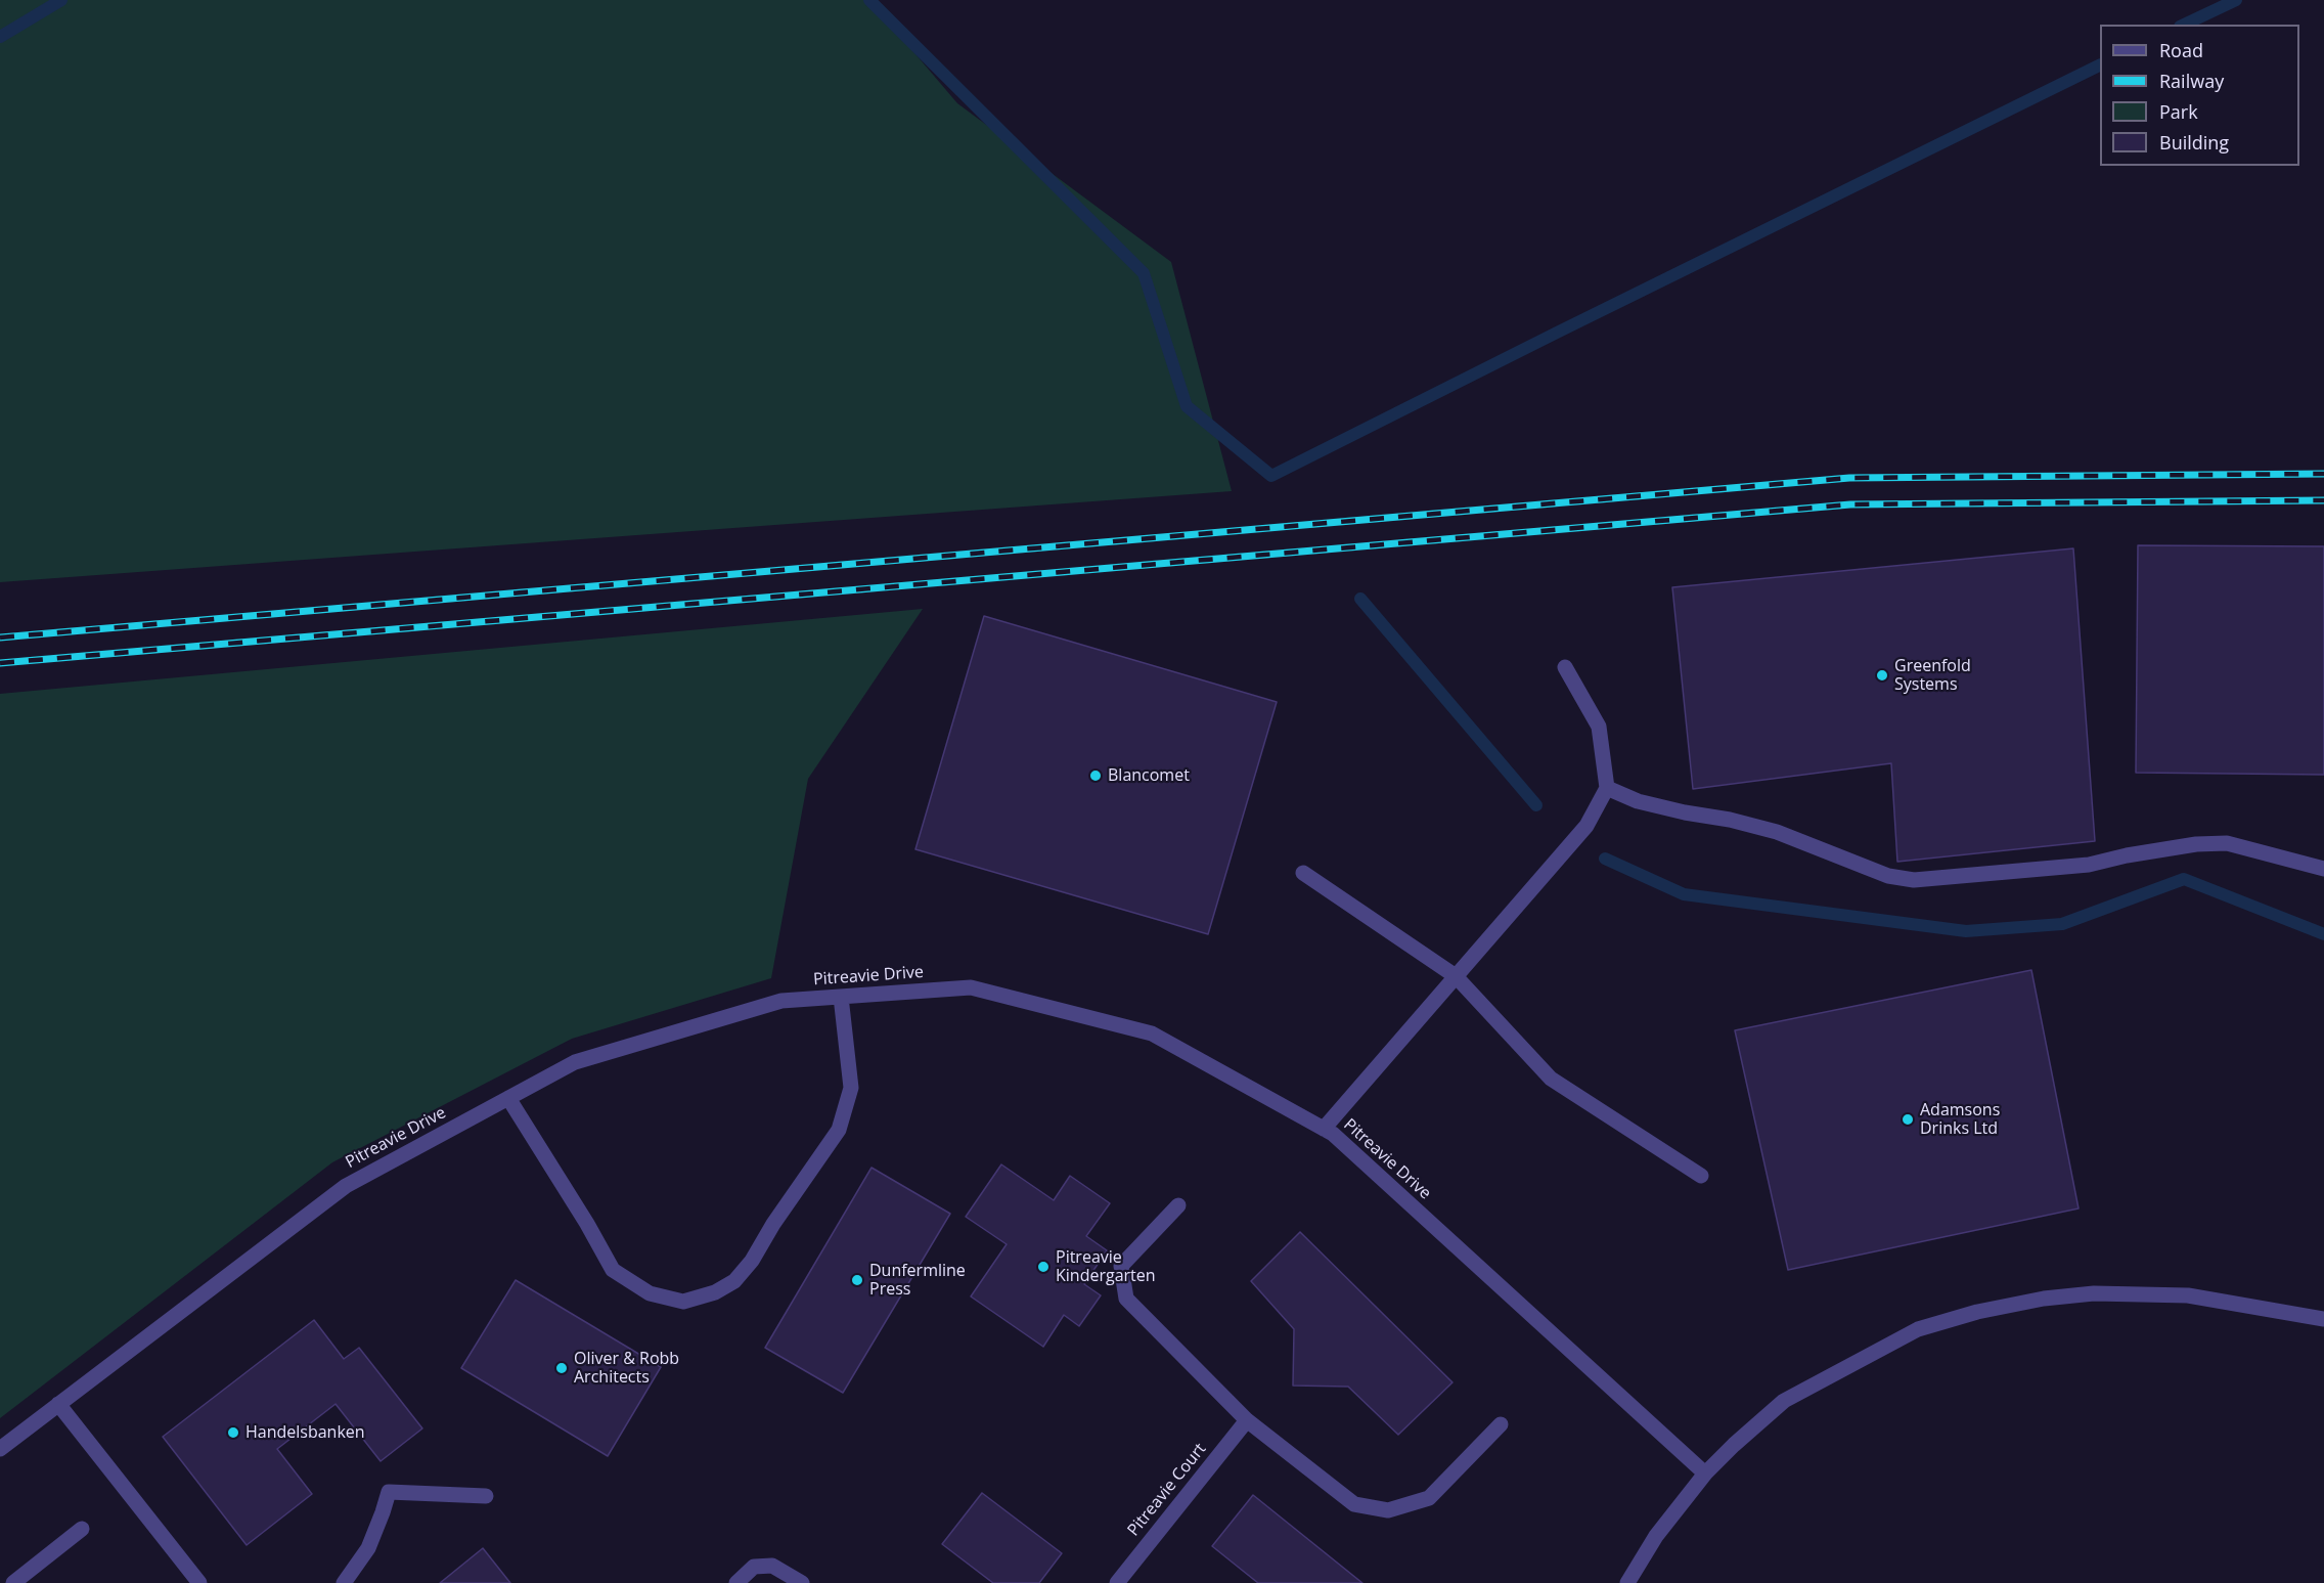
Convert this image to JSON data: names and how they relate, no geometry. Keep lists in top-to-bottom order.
{
  "streets": {
    "street": ["Pitreavie Drive", "Pitreavie Court"]
  },
  "places": [
    "Greenfold Systems",
    "Blancomet",
    "Adamsons Drinks Ltd",
    "Pitreavie Kindergarten",
    "Dunfermline Press",
    "Oliver & Robb Architects",
    "Handelsbanken"
  ],
  "legend": [
    "Road",
    "Railway",
    "Park",
    "Building"
  ]
}
